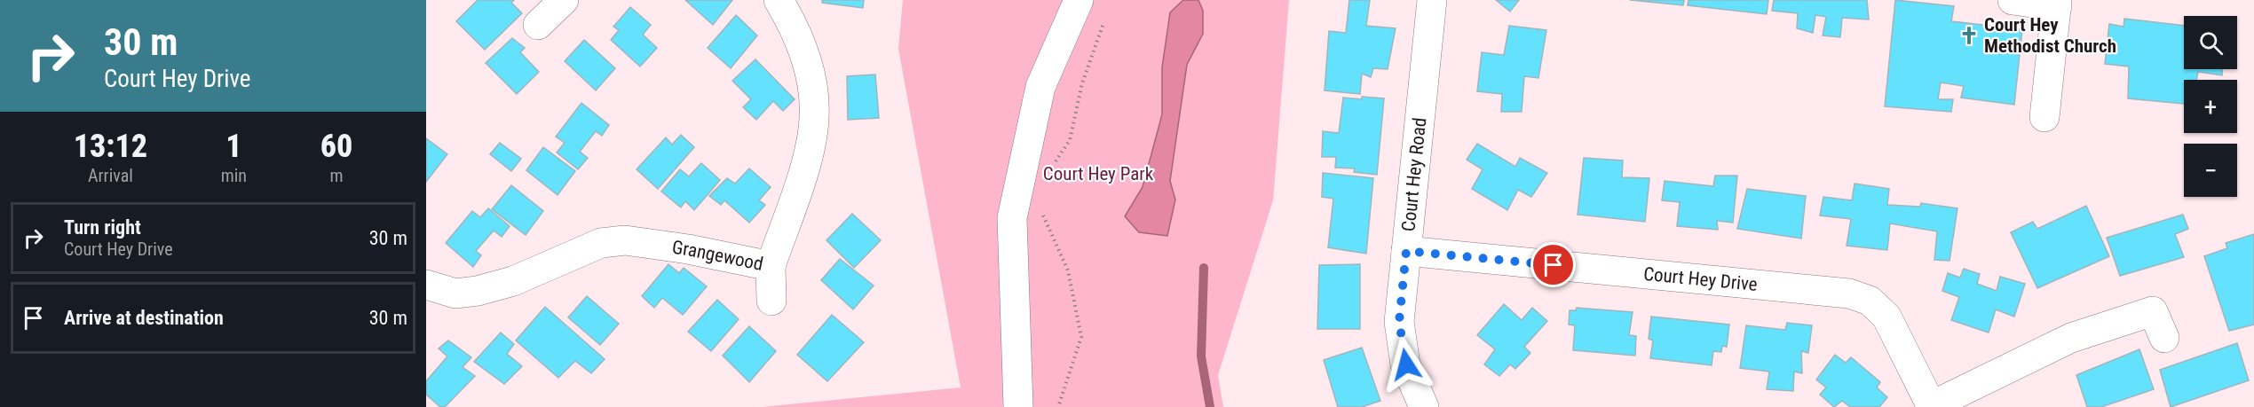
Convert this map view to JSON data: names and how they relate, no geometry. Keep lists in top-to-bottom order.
{
  "streets": {
    "street": ["Court Hey Road", "Grangewood", "Court Hey Drive"]
  },
  "crossings": [
    ["Court Hey Road", "Court Hey Drive"]
  ],
  "parks": ["Court Hey Park"],
  "places": {
    "church": ["Court Hey Methodist Church"]
  },
  "page": {
    "turn": ["30 m", "Court Hey Drive"],
    "map_buttons": ["+", "−"],
    "eta": [
      "13:12",
      "Arrival",
      "1",
      "min",
      "60",
      "m"
    ],
    "list": [
      {
        "name": "Turn right",
        "note": "Court Hey Drive",
        "value": "30 m"
      },
      {
        "name": "Arrive at destination",
        "value": "30 m"
      }
    ]
  }
}
